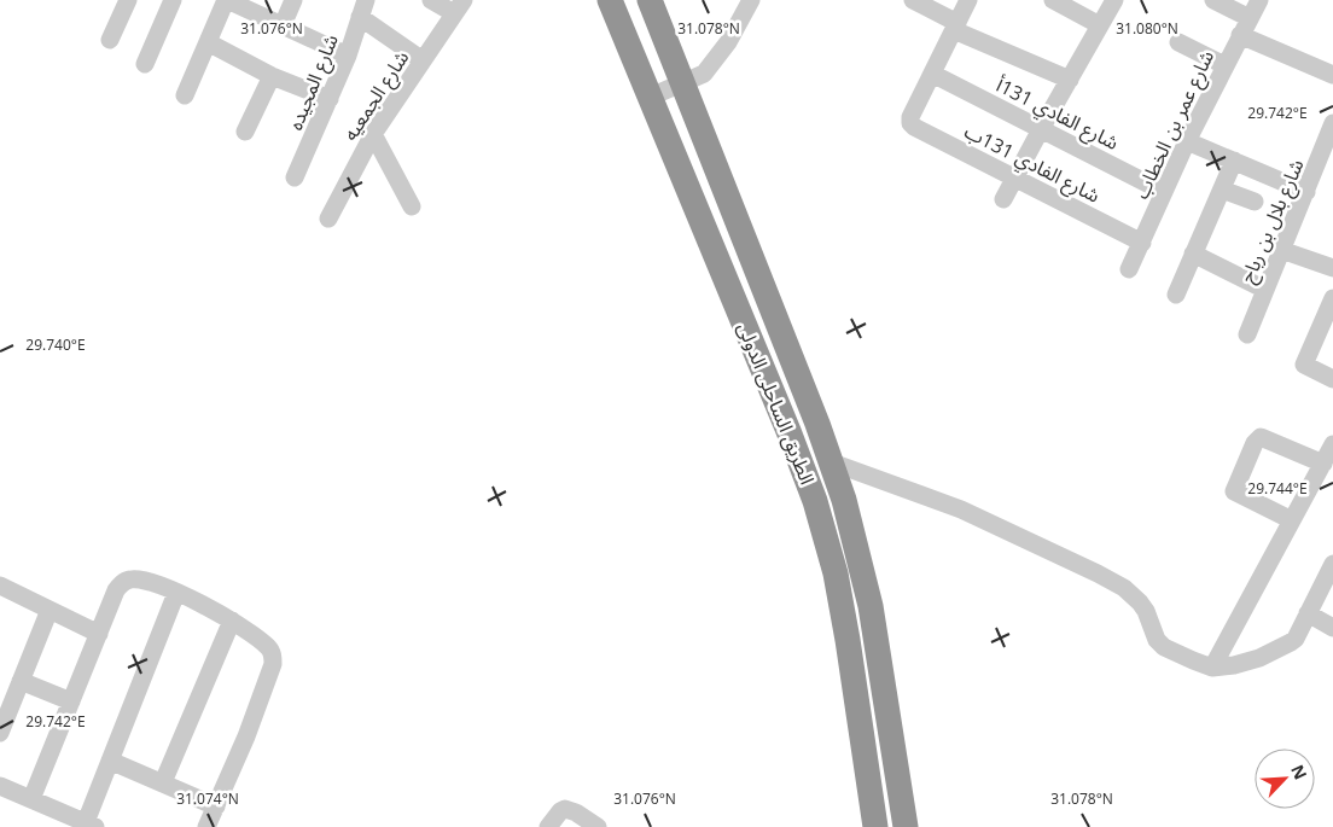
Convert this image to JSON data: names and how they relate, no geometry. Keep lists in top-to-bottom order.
{
  "streets": {
    "highway": ["الطريق الساحلى الدولى"],
    "street": [
      "شارع المجيده",
      "شارع الجمعيه",
      "شارع الفادي 131أ",
      "شارع عمر بن الخطاب",
      "شارع الفادي 131ب",
      "شارع بلال بن رباح"
    ]
  },
  "crossings": [
    ["شارع الفادي 131أ", "شارع عمر بن الخطاب"],
    ["شارع الفادي 131أ", "شارع الفادي 131ب"],
    ["شارع عمر بن الخطاب", "شارع الفادي 131ب"]
  ],
  "north": "top right",
  "coordinates": [
    "31.076°N",
    "31.078°N",
    "31.080°N",
    "29.742°E",
    "29.740°E",
    "29.744°E",
    "31.074°N"
  ]
}
